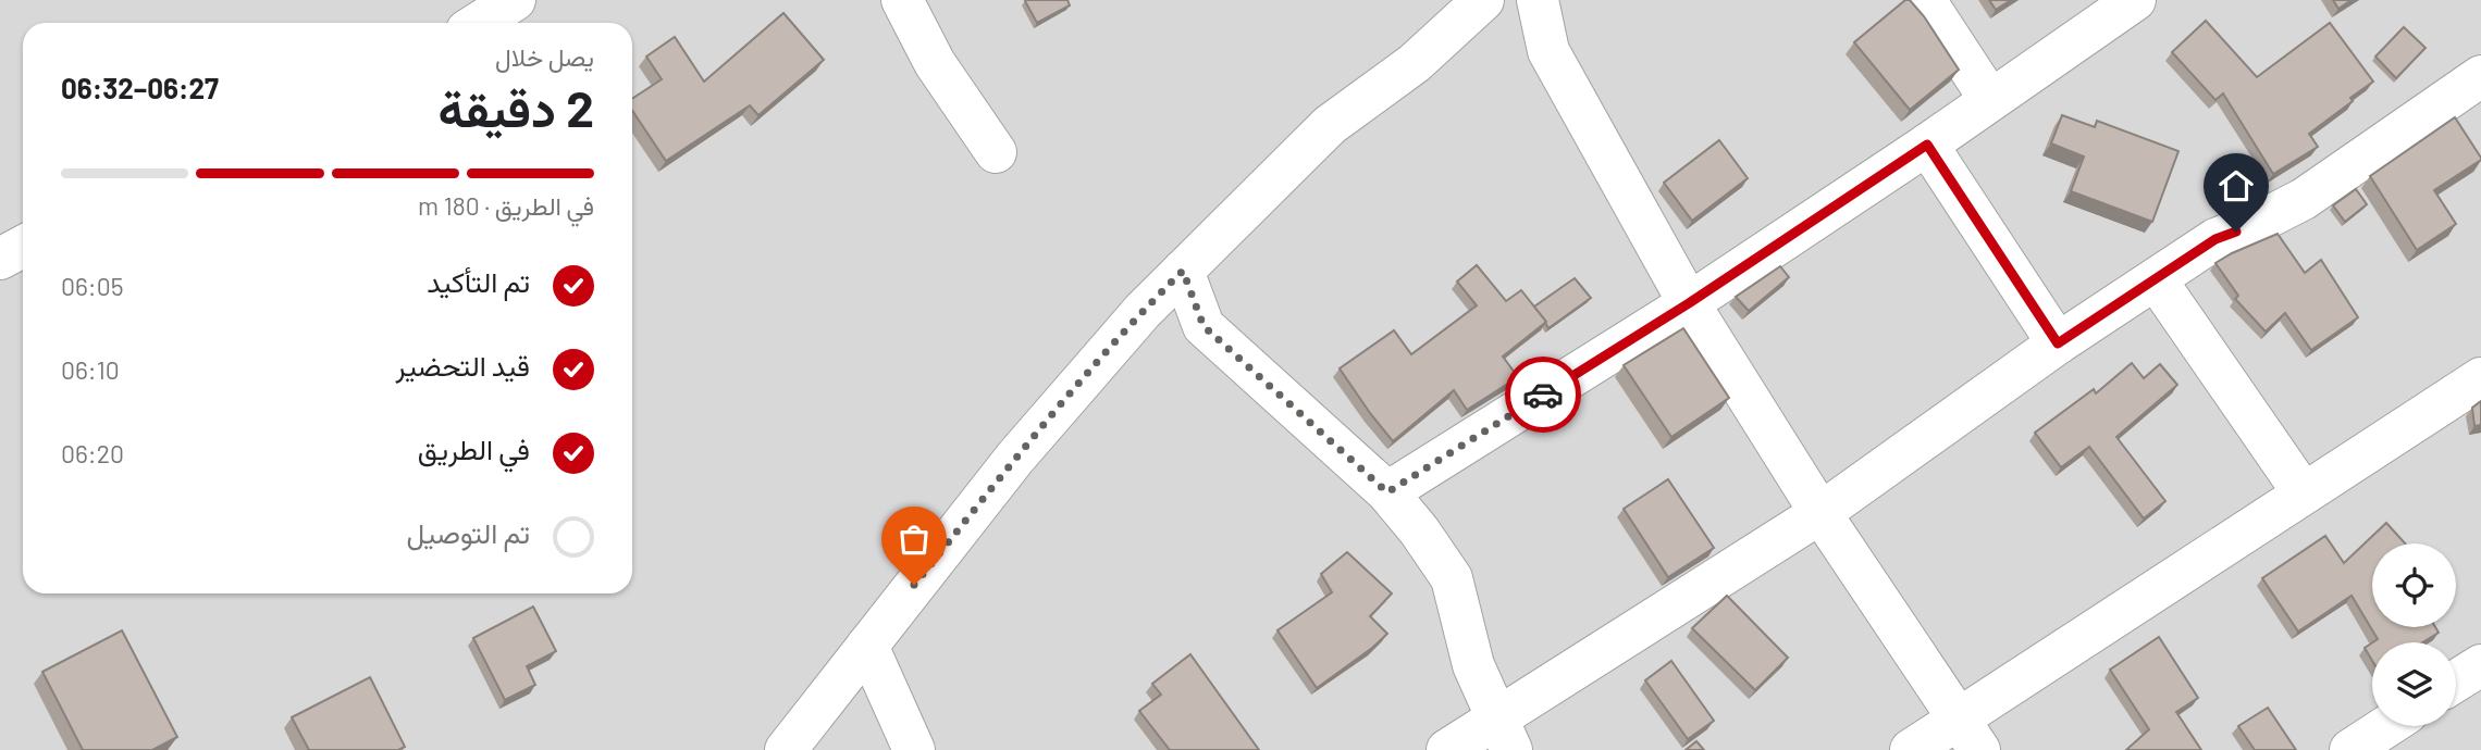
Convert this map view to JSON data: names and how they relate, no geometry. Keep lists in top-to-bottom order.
{
  "page": {
    "heading": ["2 دقيقة", "يصل خلال", "06:27–06:32"],
    "bar": "في الطريق · 180 m",
    "list": [
      ["تم التأكيد", "06:05"],
      ["قيد التحضير", "06:10"],
      ["في الطريق", "06:20"],
      "تم التوصيل"
    ]
  }
}
